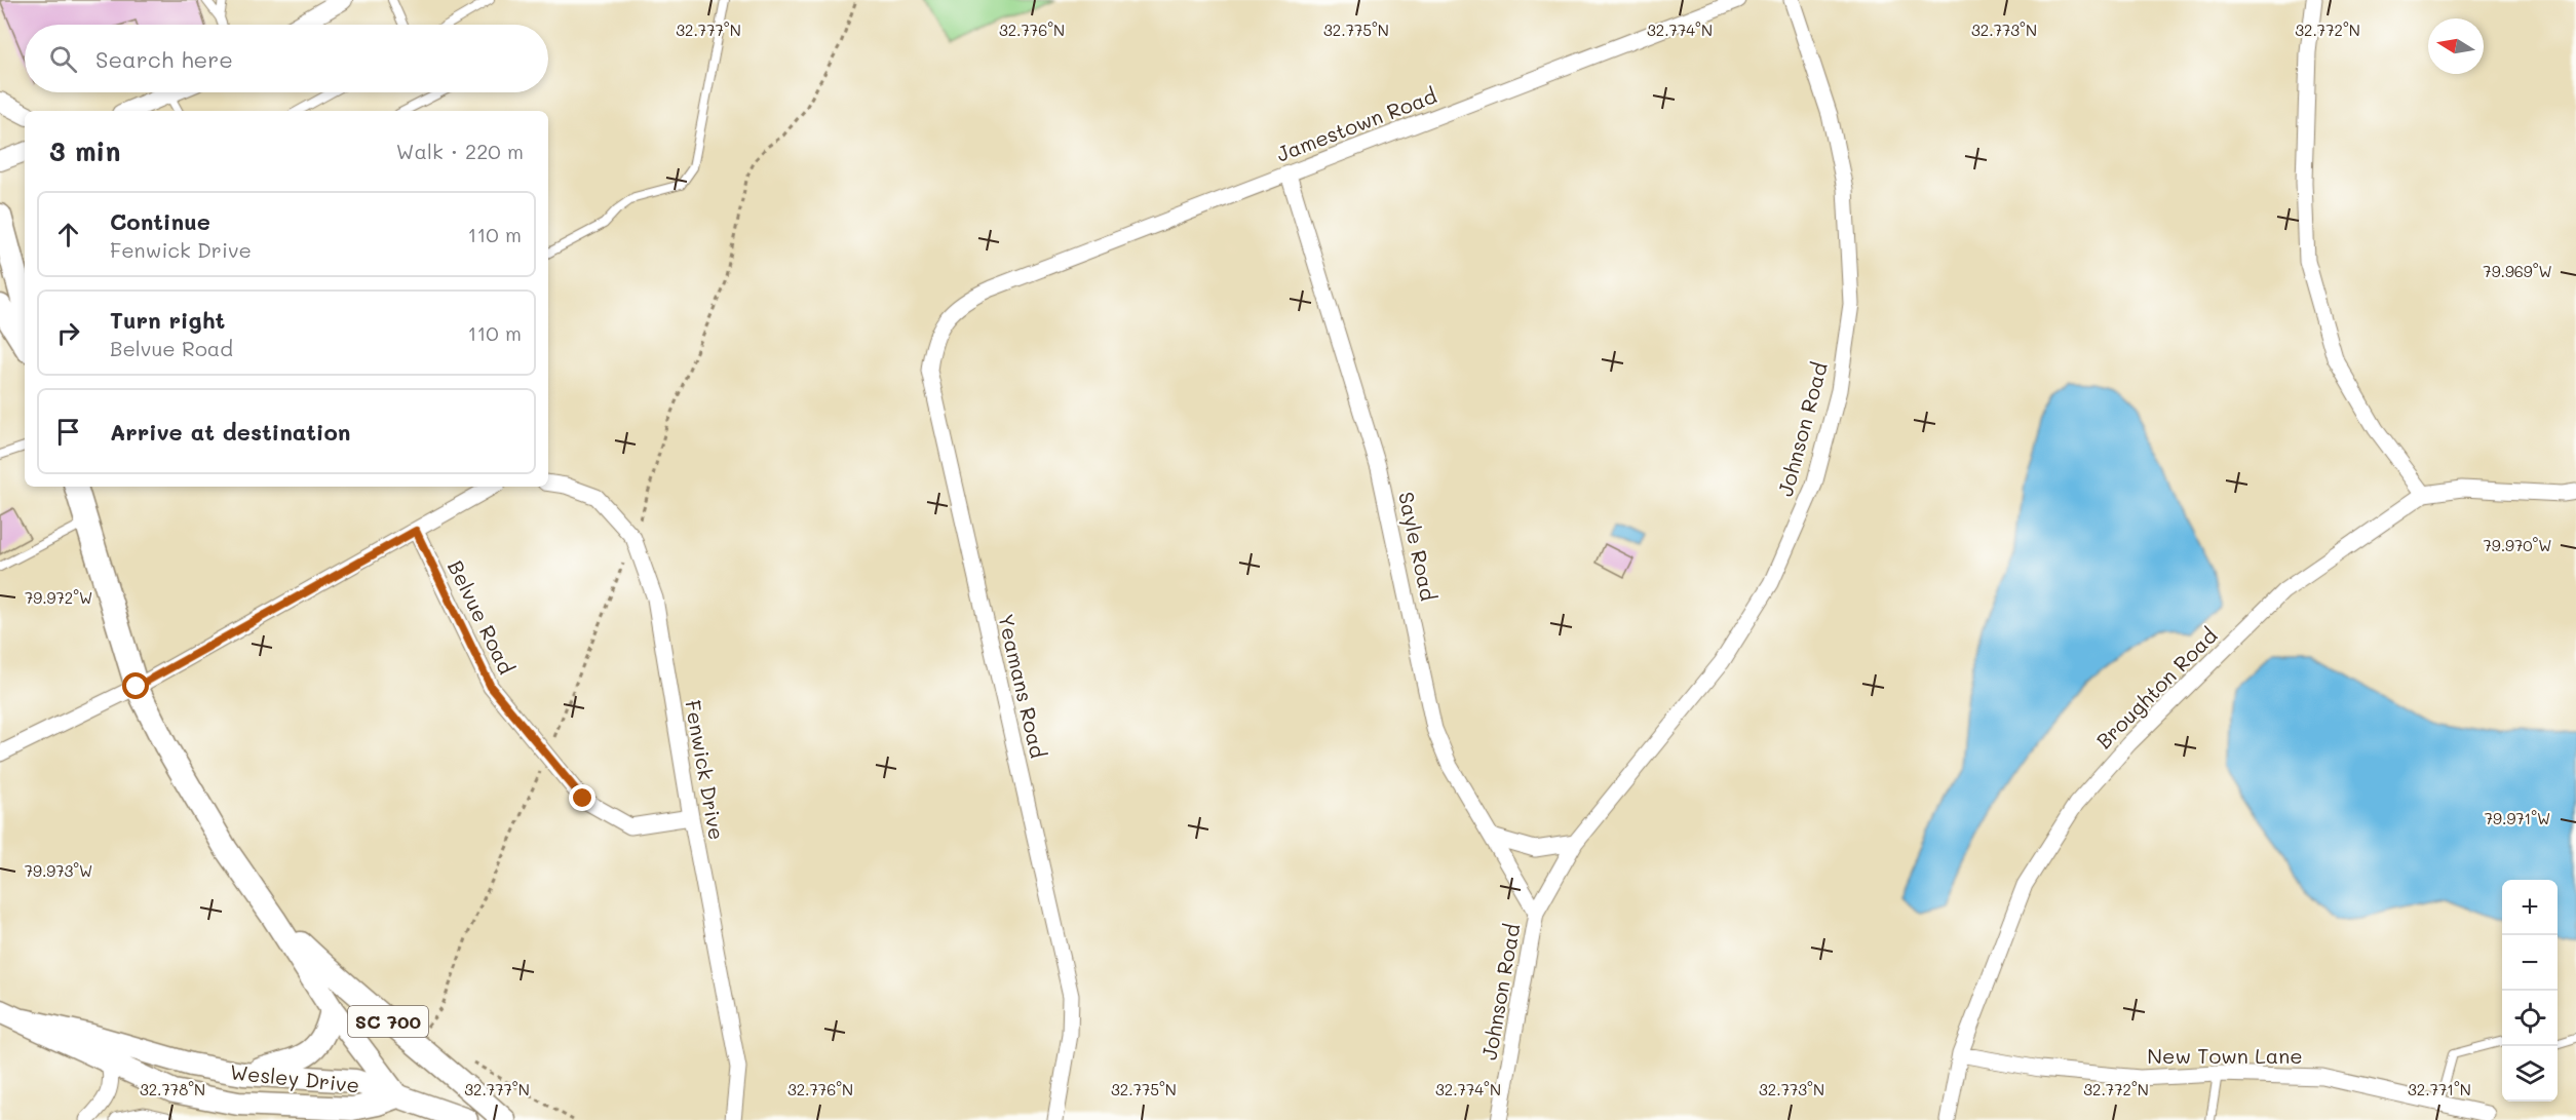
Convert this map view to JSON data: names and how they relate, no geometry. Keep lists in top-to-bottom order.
{
  "streets": {
    "main road": ["SC 700", "Wesley Drive"],
    "street": [
      "Jamestown Road",
      "Johnson Road",
      "Sayle Road",
      "Belvue Road",
      "Yeamans Road",
      "Broughton Road",
      "Fenwick Drive",
      "New Town Lane"
    ]
  },
  "crossings": [
    ["Jamestown Road", "Sayle Road"],
    ["Jamestown Road", "Yeamans Road"],
    ["Johnson Road", "Sayle Road"],
    ["Belvue Road", "Fenwick Drive"],
    ["Broughton Road", "New Town Lane"],
    ["SC 700", "Wesley Drive"]
  ],
  "north": "left",
  "page": {
    "search": "Search here",
    "heading": ["3 min", "Walk · 220 m"],
    "list": [
      ["Continue", "Fenwick Drive", "110 m"],
      ["Turn right", "Belvue Road", "110 m"],
      "Arrive at destination"
    ],
    "map_buttons": ["+", "−"]
  },
  "coordinates": [
    "32.777°N",
    "32.776°N",
    "32.775°N",
    "32.774°N",
    "32.773°N",
    "32.772°N",
    "79.969°W",
    "79.970°W",
    "79.972°W",
    "79.971°W",
    "79.973°W",
    "32.778°N",
    "32.771°N"
  ]
}
